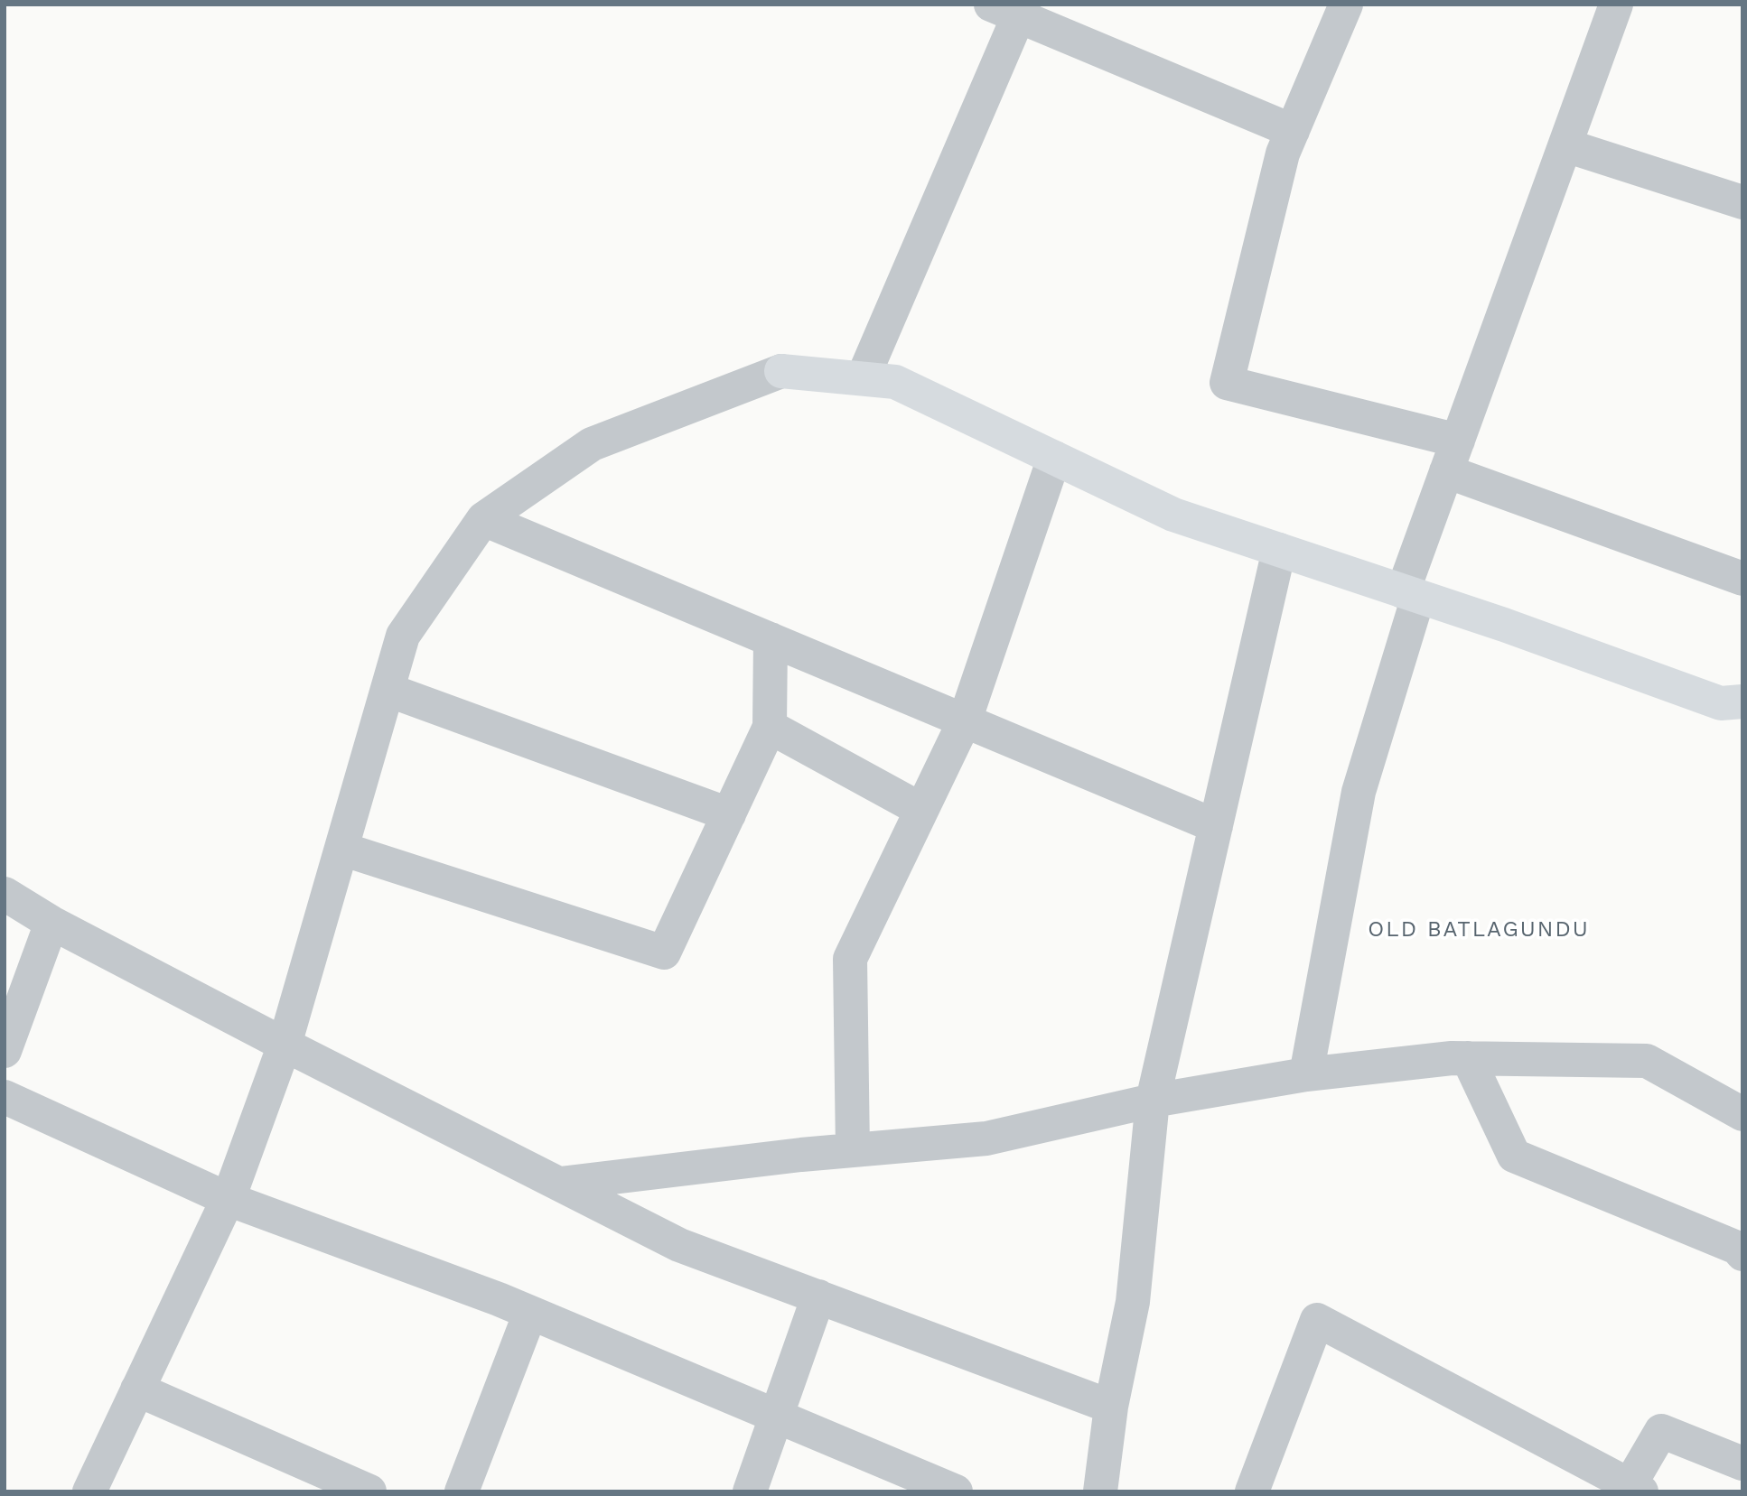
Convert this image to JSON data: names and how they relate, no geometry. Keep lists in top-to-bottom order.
{
  "districts": ["OLD BATLAGUNDU"]
}
